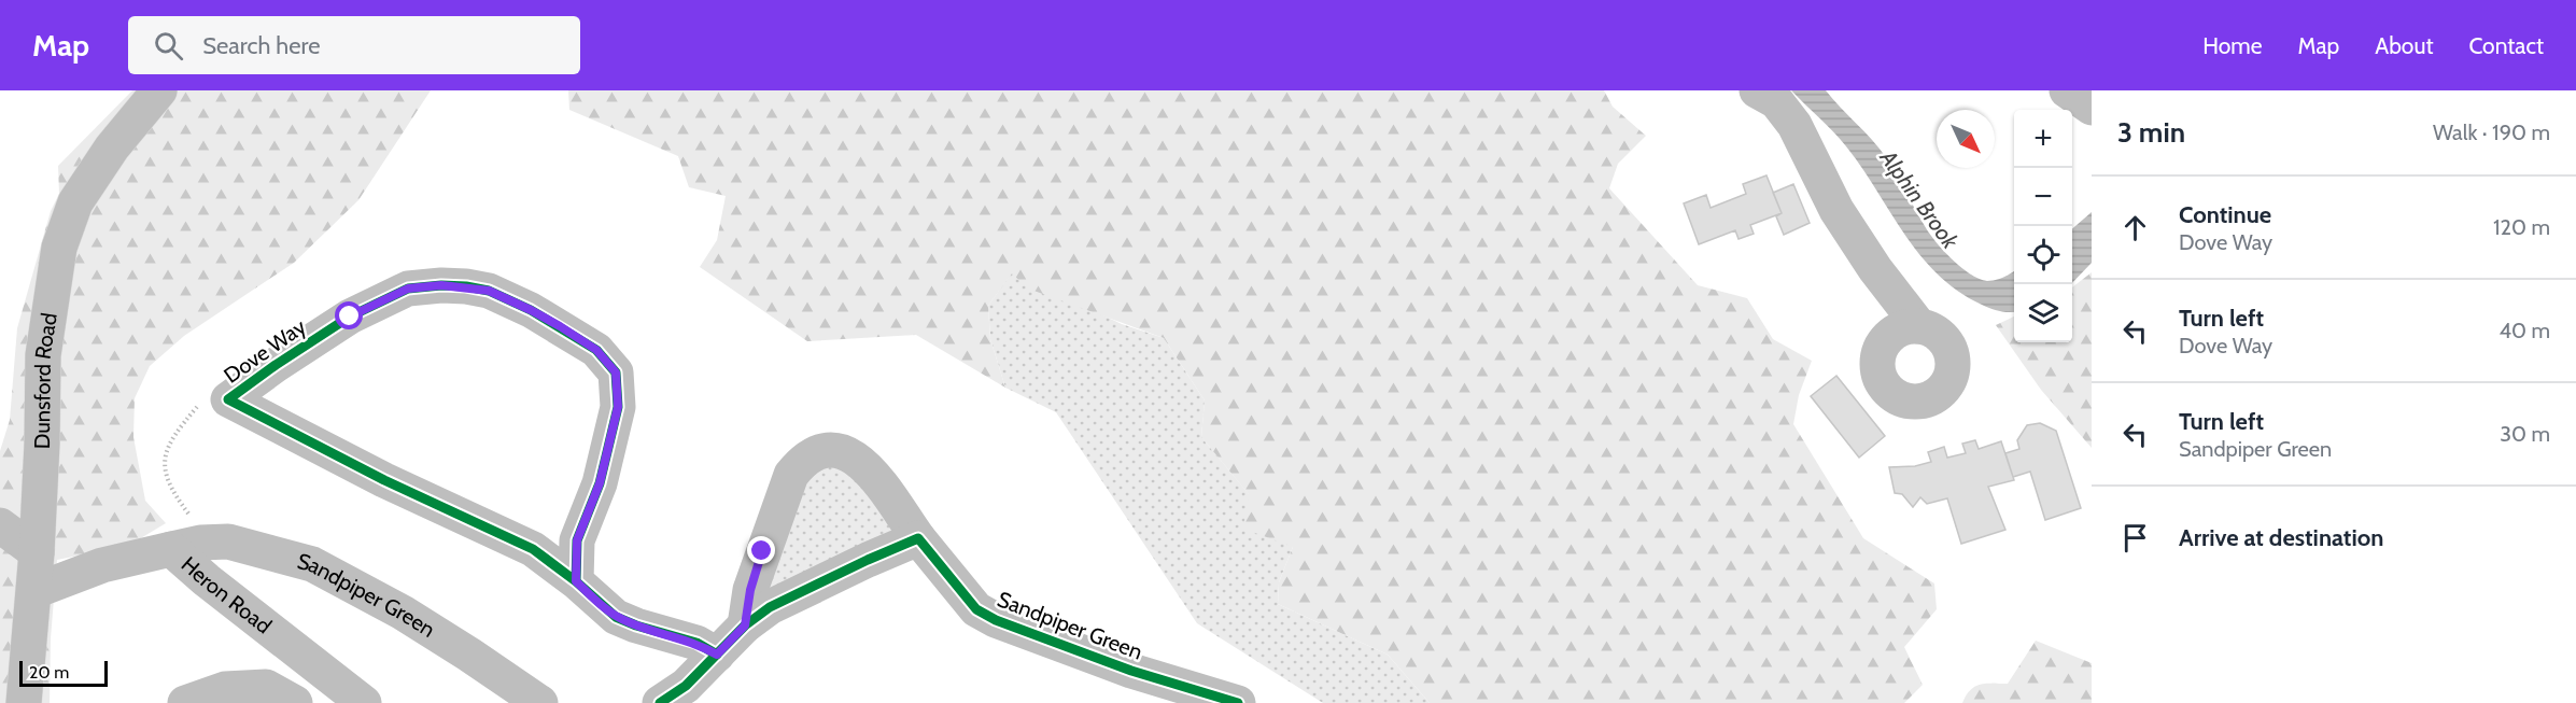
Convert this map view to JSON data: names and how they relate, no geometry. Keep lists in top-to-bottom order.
{
  "streets": {
    "street": [
      "Dove Way",
      "Dunsford Road",
      "Heron Road",
      "Sandpiper Green"
    ]
  },
  "crossings": [
    ["Dunsford Road", "Heron Road"],
    ["Heron Road", "Sandpiper Green"]
  ],
  "water": ["Alphin Brook"],
  "scale_bar": "20 m",
  "north": "bottom right",
  "page": {
    "header": "Map",
    "search": "Search here",
    "nav": [
      "Home",
      "Map",
      "About",
      "Contact"
    ],
    "heading": ["3 min", "Walk · 190 m"],
    "map_buttons": ["+", "−"],
    "list": [
      ["Continue", "Dove Way", "120 m"],
      ["Turn left", "Dove Way", "40 m"],
      ["Turn left", "Sandpiper Green", "30 m"],
      "Arrive at destination"
    ],
    "scale": "20 m"
  }
}
